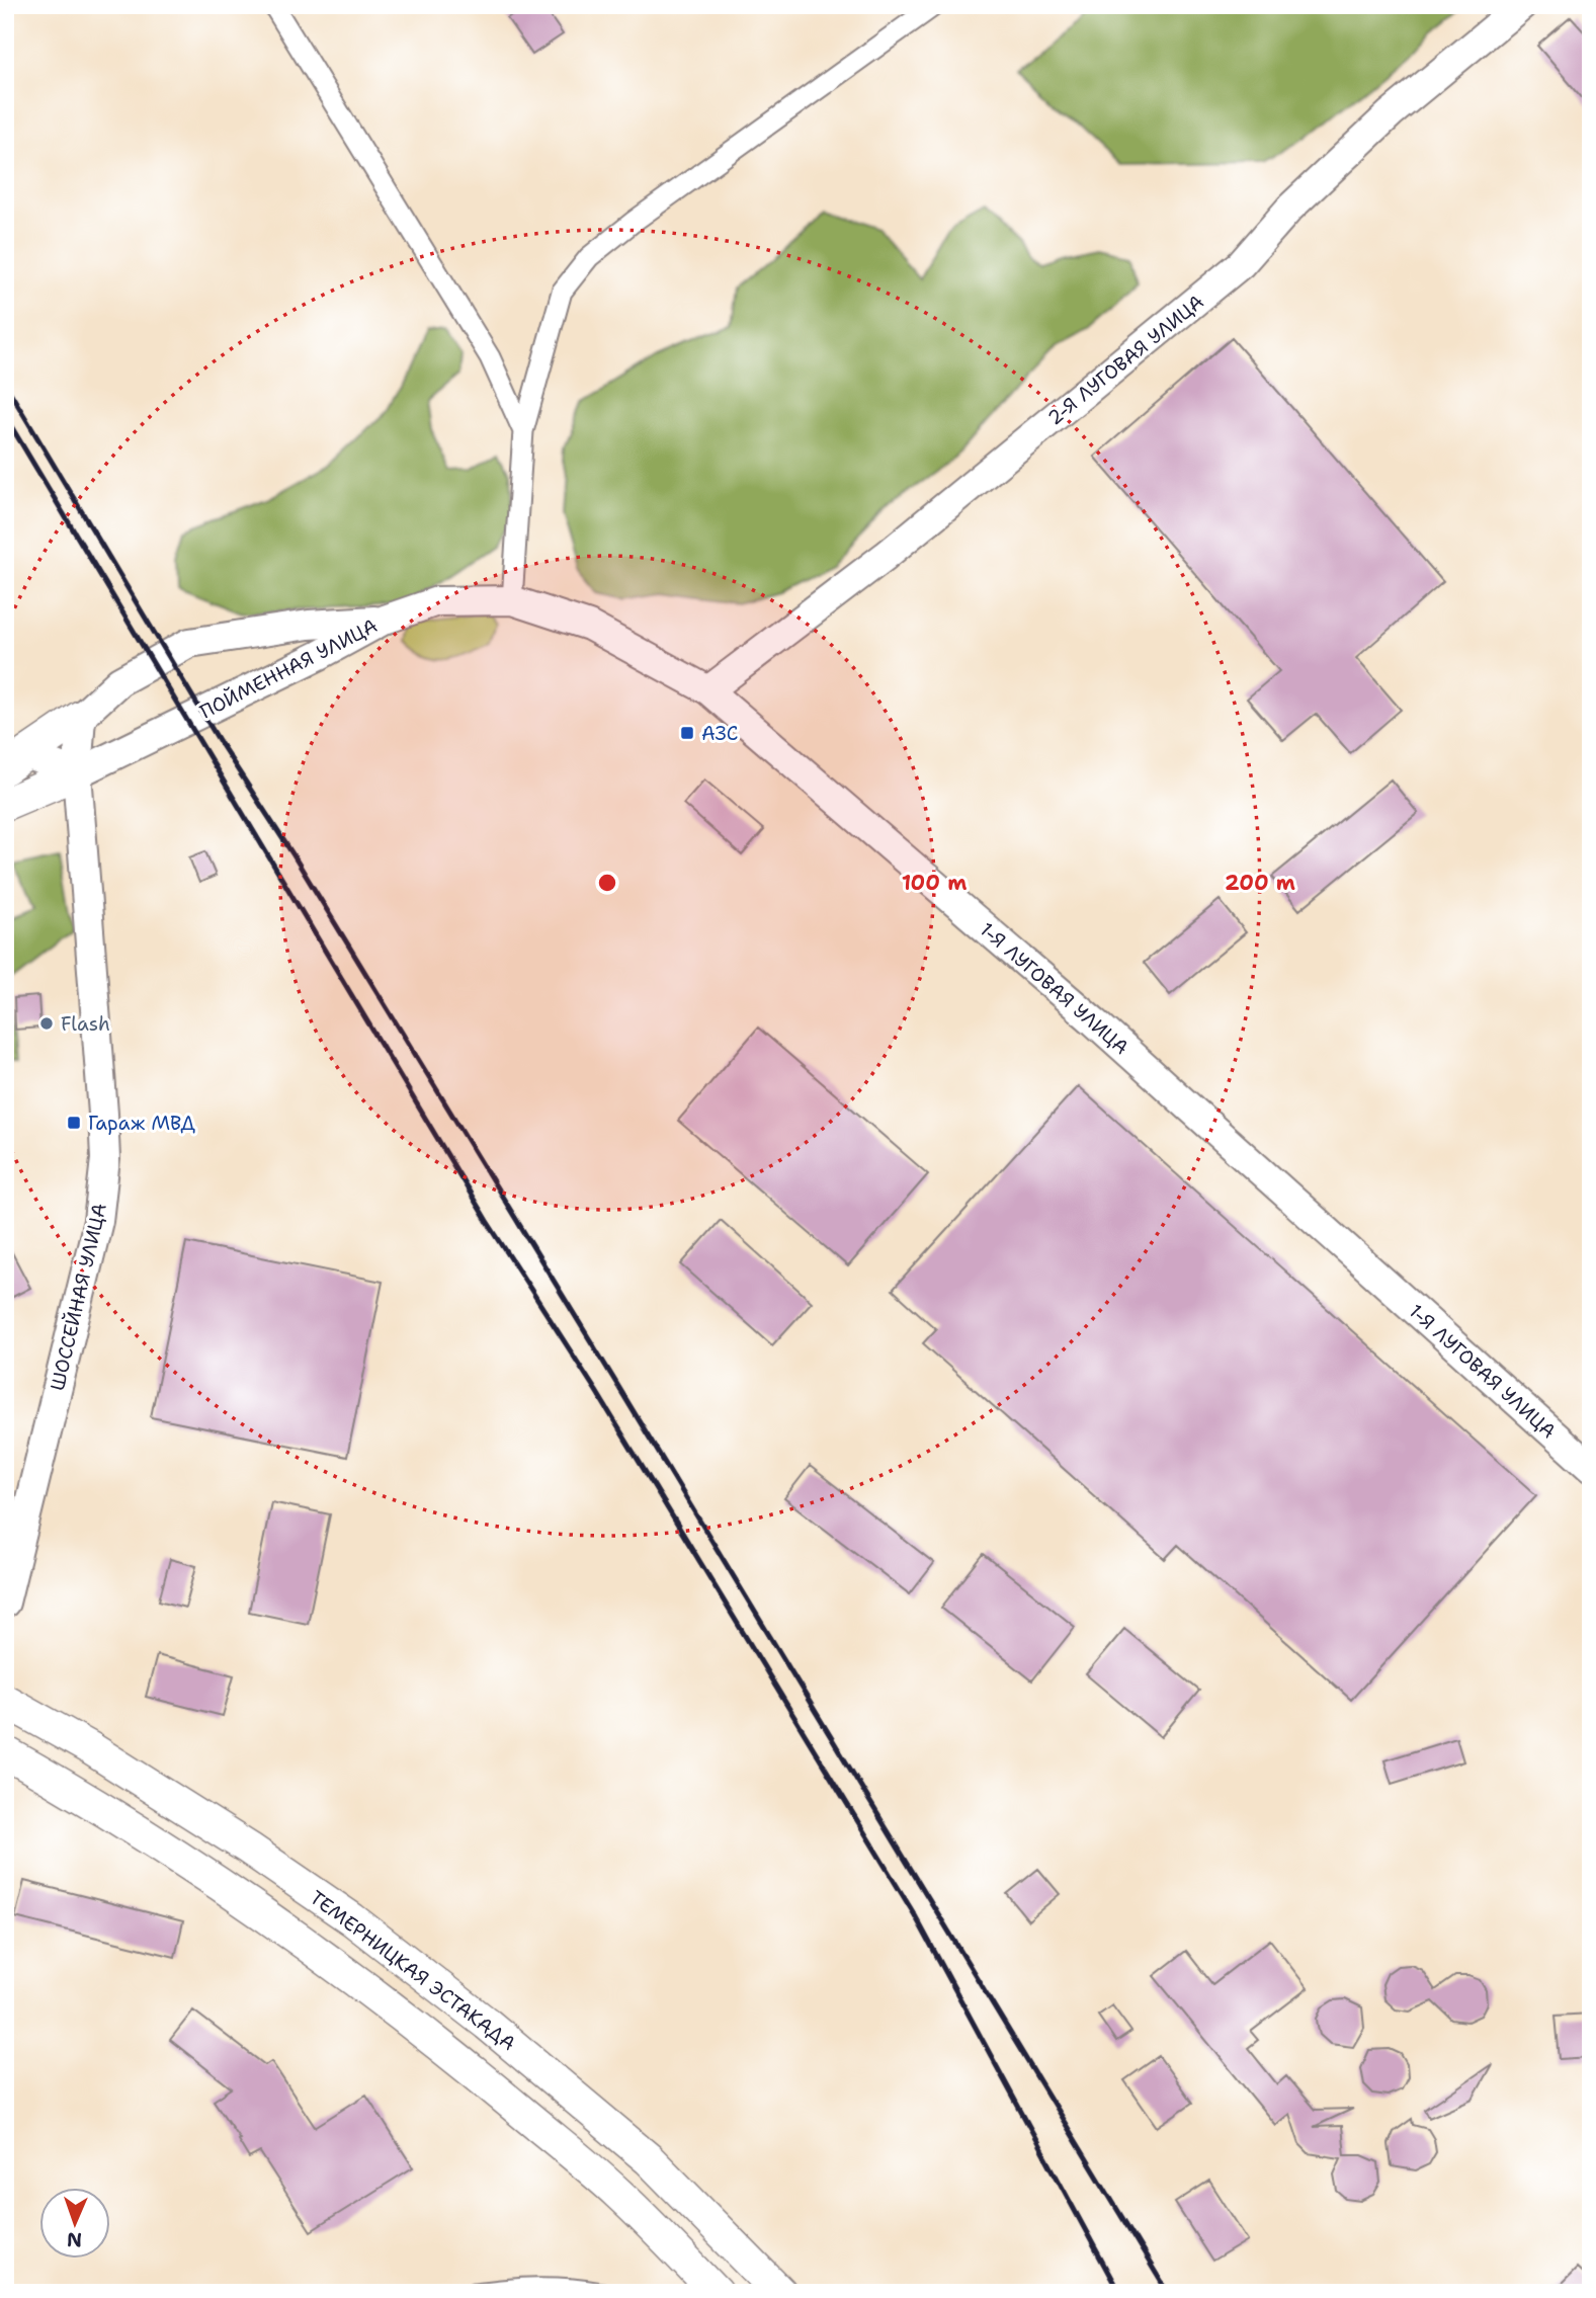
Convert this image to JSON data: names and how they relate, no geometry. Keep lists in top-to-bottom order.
{
  "streets": {
    "main road": [
      "2-Я ЛУГОВАЯ УЛИЦА",
      "ПОЙМЕННАЯ УЛИЦА",
      "1-Я ЛУГОВАЯ УЛИЦА",
      "ШОССЕЙНАЯ УЛИЦА",
      "ТЕМЕРНИЦКАЯ ЭСТАКАДА"
    ]
  },
  "crossings": [
    ["2-Я ЛУГОВАЯ УЛИЦА", "1-Я ЛУГОВАЯ УЛИЦА"],
    ["ПОЙМЕННАЯ УЛИЦА", "1-Я ЛУГОВАЯ УЛИЦА"],
    ["ПОЙМЕННАЯ УЛИЦА", "ШОССЕЙНАЯ УЛИЦА"]
  ],
  "places": {
    "transit": ["АЗС", "Гараж МВД"],
    "other": ["Flash"]
  },
  "north": "bottom",
  "rings": ["100 m", "200 m"]
}
